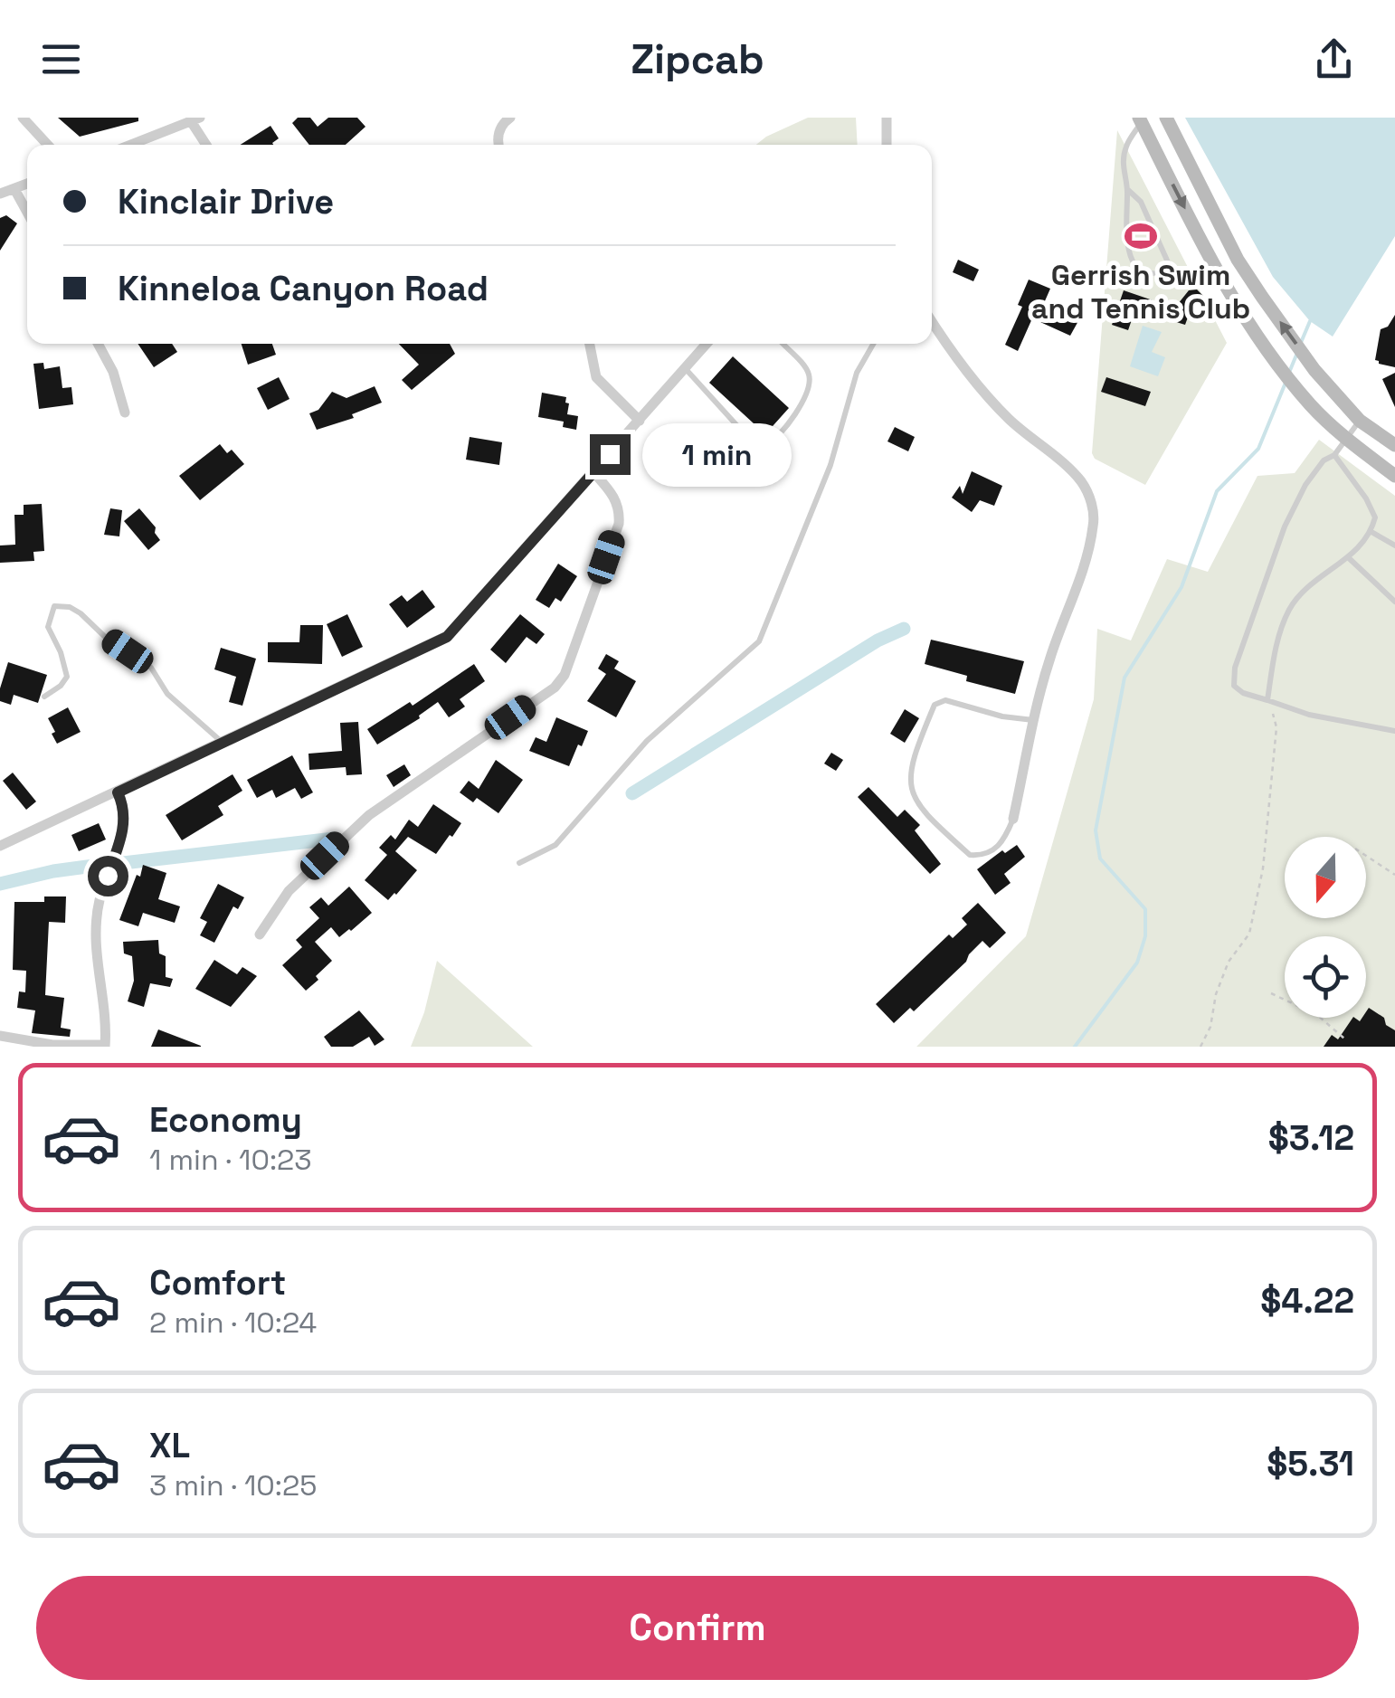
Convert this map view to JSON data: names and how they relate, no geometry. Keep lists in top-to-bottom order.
{
  "places": {
    "sports": ["Gerrish Swim and Tennis Club"]
  },
  "north": "bottom",
  "page": {
    "header": "Zipcab",
    "banner": ["Kinclair Drive", "Kinneloa Canyon Road"],
    "bubble": "1 min",
    "list": [
      {
        "name": "Economy",
        "note": "1 min · 10:23",
        "value": "$3.12"
      },
      {
        "name": "Comfort",
        "note": "2 min · 10:24",
        "value": "$4.22"
      },
      {
        "name": "XL",
        "note": "3 min · 10:25",
        "value": "$5.31"
      }
    ],
    "buttons": "Confirm"
  }
}
